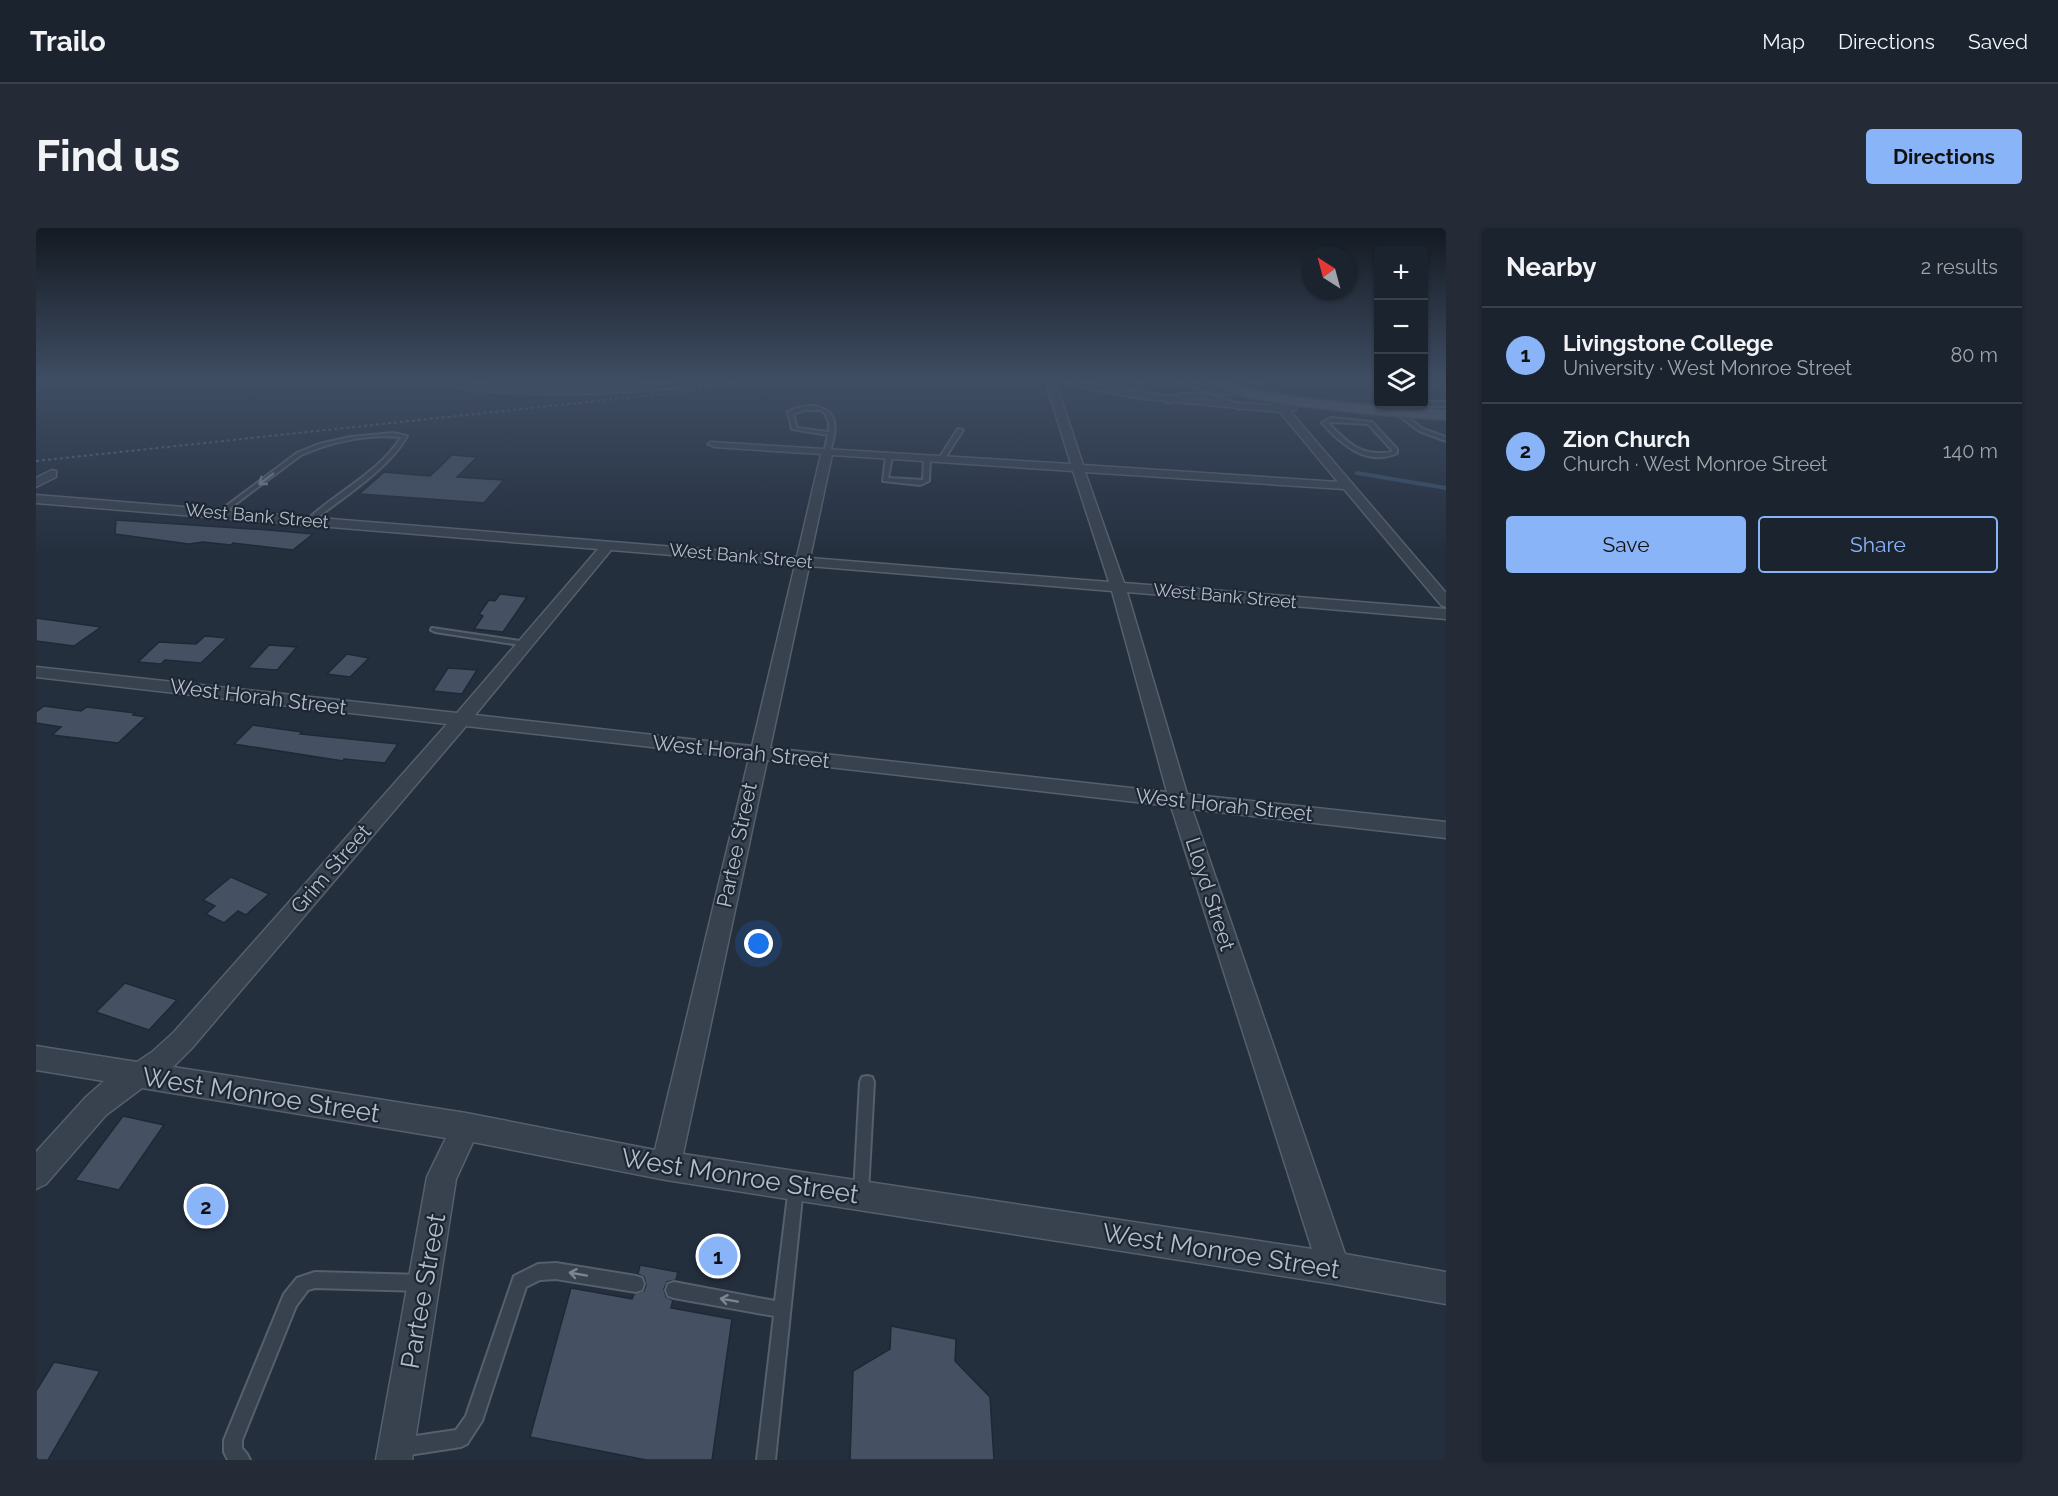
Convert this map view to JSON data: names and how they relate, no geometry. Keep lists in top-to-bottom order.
{
  "streets": {
    "street": [
      "West Bank Street",
      "West Horah Street",
      "Partee Street",
      "Grim Street",
      "Lloyd Street",
      "West Monroe Street"
    ]
  },
  "crossings": [
    ["West Bank Street", "Partee Street"],
    ["West Bank Street", "Grim Street"],
    ["West Bank Street", "Lloyd Street"],
    ["West Horah Street", "Partee Street"],
    ["West Horah Street", "Grim Street"],
    ["West Horah Street", "Lloyd Street"],
    ["Partee Street", "West Monroe Street"],
    ["Grim Street", "West Monroe Street"],
    ["Lloyd Street", "West Monroe Street"]
  ],
  "north": "top left",
  "page": {
    "header": "Trailo",
    "nav": ["Map", "Directions", "Saved"],
    "buttons": [
      "Directions",
      ["Save", "Share"]
    ],
    "title": "Find us",
    "heading": ["Nearby", "2 results"],
    "map_buttons": ["+", "−"],
    "list": [
      {
        "mark": "1",
        "name": "Livingstone College",
        "note": "University · West Monroe Street",
        "value": "80 m"
      },
      {
        "mark": "2",
        "name": "Zion Church",
        "note": "Church · West Monroe Street",
        "value": "140 m"
      }
    ],
    "pins": ["2", "1"]
  }
}
